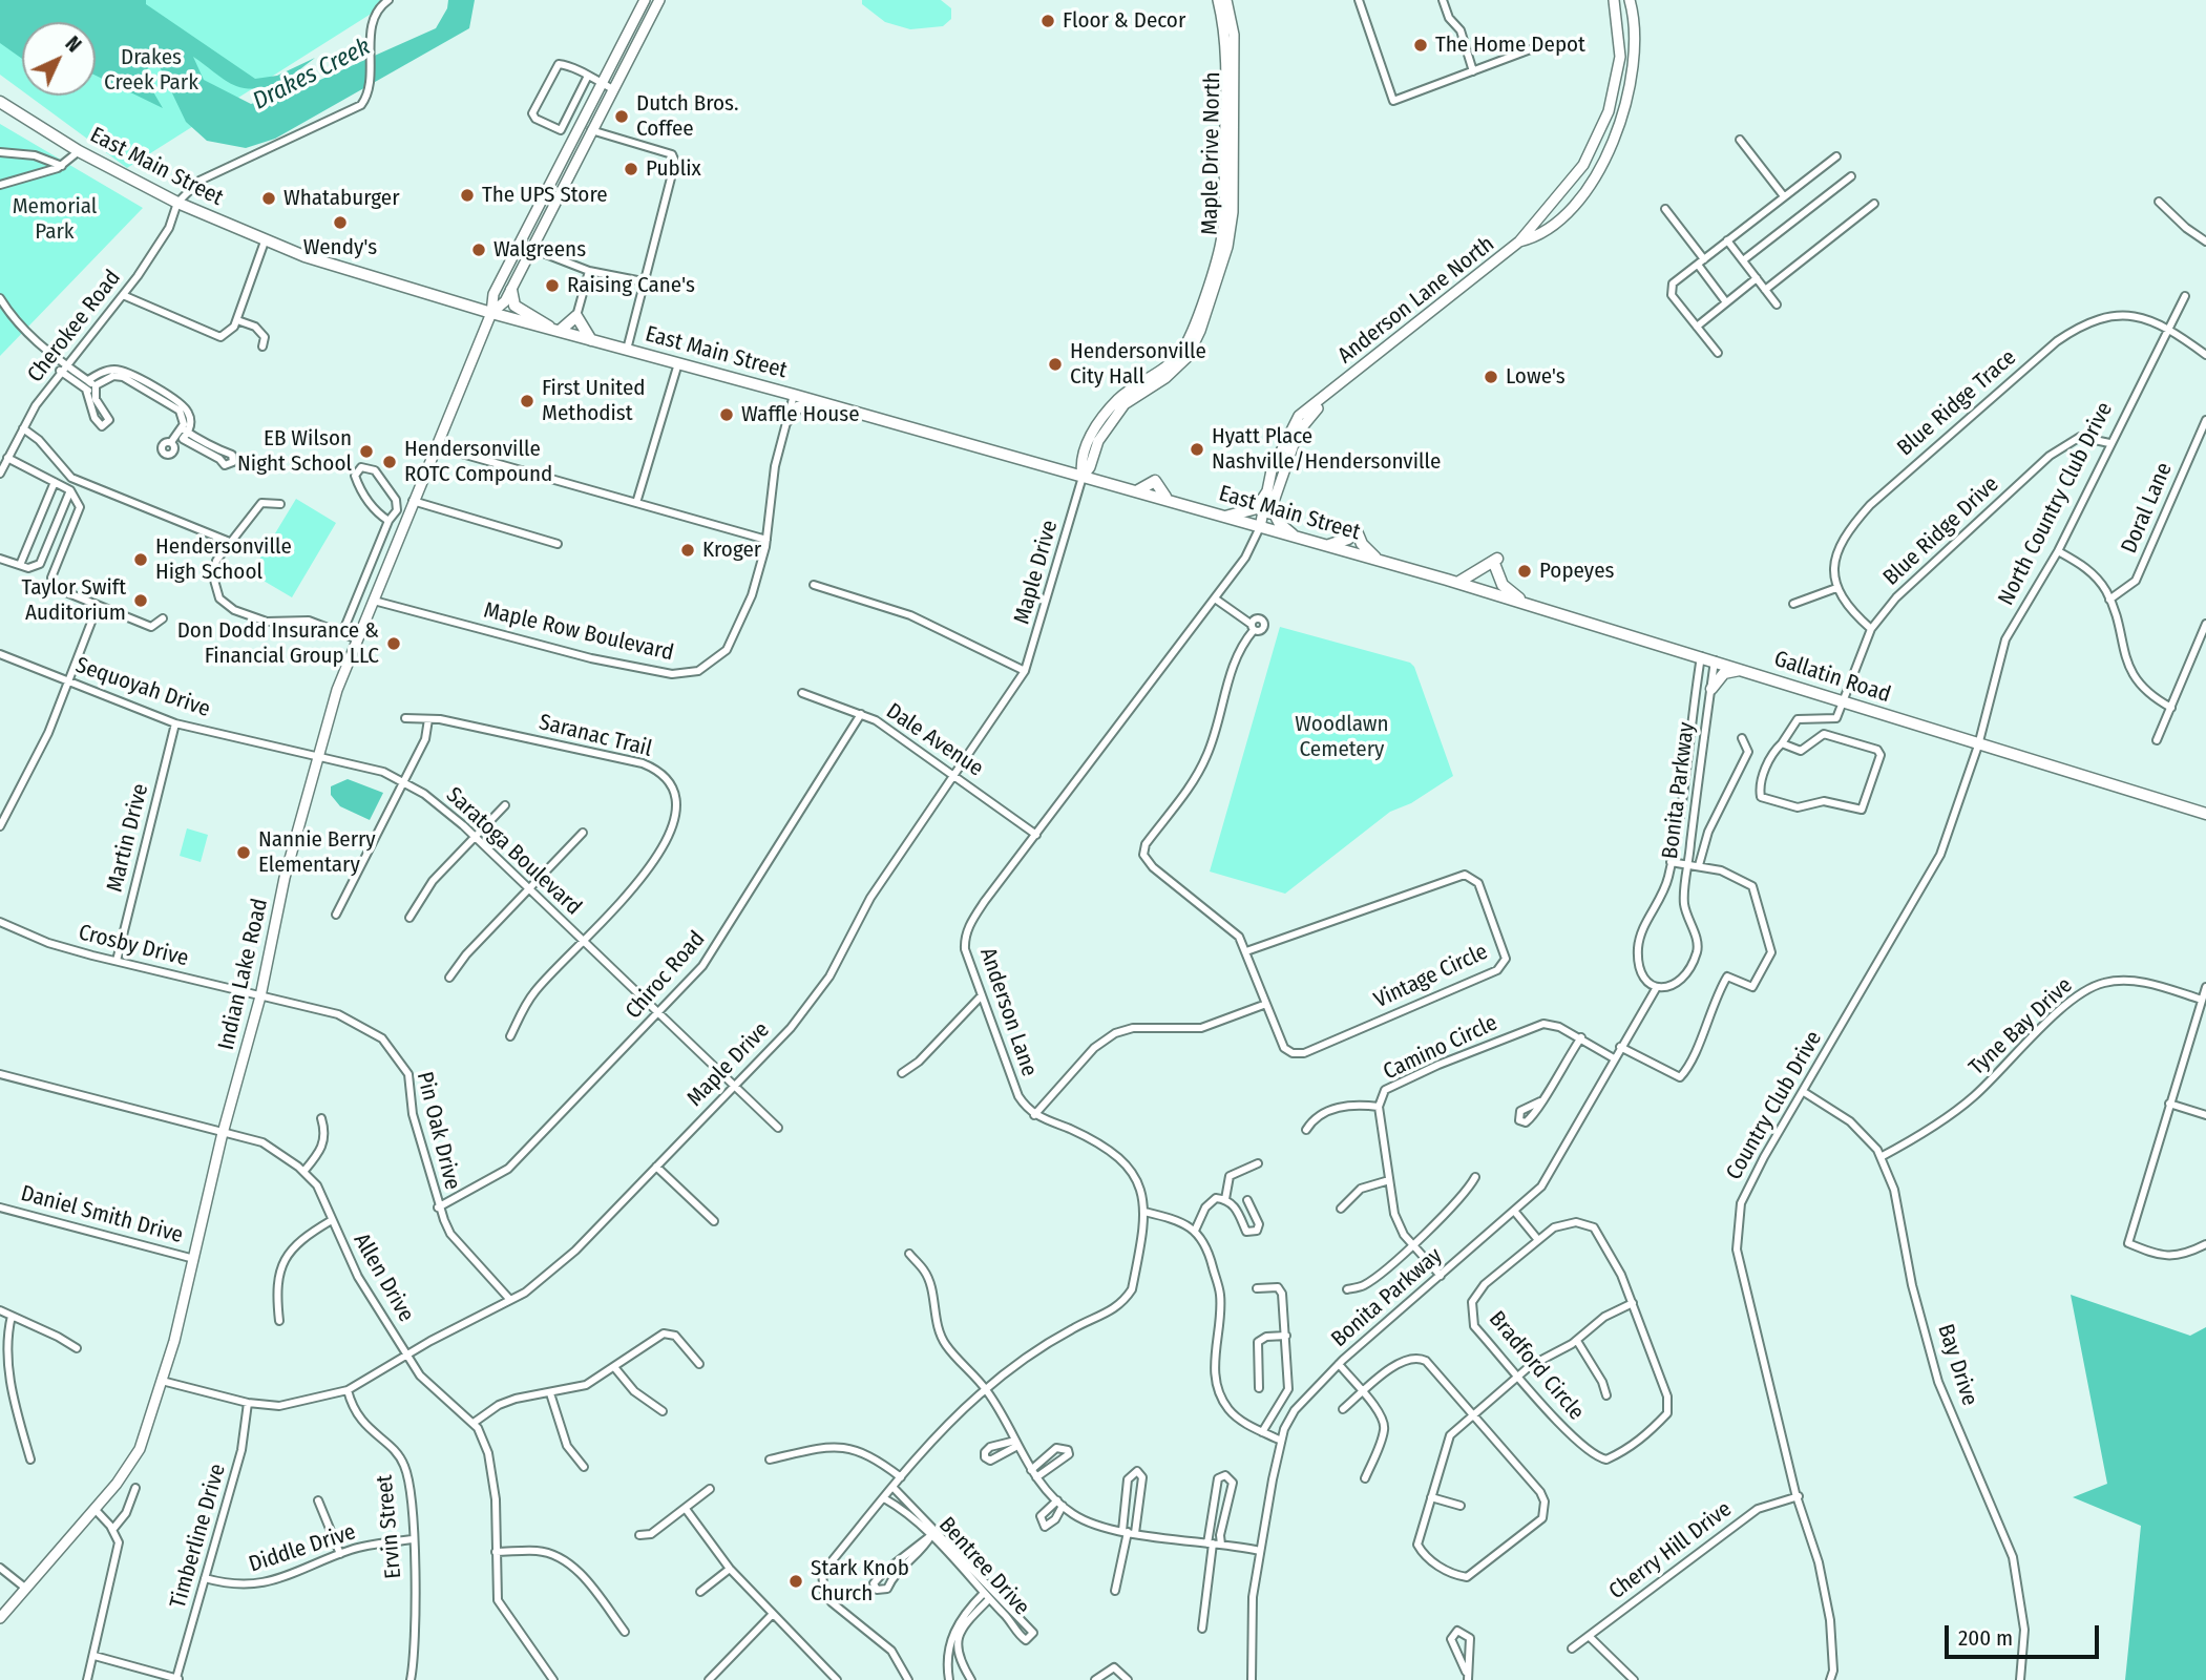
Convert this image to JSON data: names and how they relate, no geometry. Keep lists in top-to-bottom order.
{
  "streets": {
    "main road": ["East Main Street", "Gallatin Road"],
    "street": [
      "Maple Drive North",
      "Anderson Lane North",
      "Cherokee Road",
      "Blue Ridge Trace",
      "North Country Club Drive",
      "Doral Lane",
      "Blue Ridge Drive",
      "Maple Drive",
      "Maple Row Boulevard",
      "Sequoyah Drive",
      "Saranac Trail",
      "Dale Avenue",
      "Bonita Parkway",
      "Martin Drive",
      "Saratoga Boulevard",
      "Crosby Drive",
      "Indian Lake Road",
      "Chiroc Road",
      "Vintage Circle",
      "Anderson Lane",
      "Tyne Bay Drive",
      "Camino Circle",
      "Country Club Drive",
      "Pin Oak Drive",
      "Daniel Smith Drive",
      "Allen Drive",
      "Bay Drive",
      "Bradford Circle",
      "Ervin Street",
      "Timberline Drive",
      "Diddle Drive",
      "Cherry Hill Drive",
      "Bentree Drive"
    ]
  },
  "crossings": [
    ["Maple Drive North", "East Main Street"],
    ["Maple Drive North", "Maple Drive"],
    ["East Main Street", "Anderson Lane North"],
    ["East Main Street", "Cherokee Road"],
    ["East Main Street", "Maple Drive"],
    ["East Main Street", "Maple Row Boulevard"],
    ["East Main Street", "Gallatin Road"],
    ["East Main Street", "Indian Lake Road"],
    ["East Main Street", "Anderson Lane"],
    ["Anderson Lane North", "Anderson Lane"],
    ["Blue Ridge Trace", "North Country Club Drive"],
    ["North Country Club Drive", "Blue Ridge Drive"],
    ["North Country Club Drive", "Gallatin Road"],
    ["North Country Club Drive", "Country Club Drive"],
    ["Blue Ridge Drive", "Gallatin Road"],
    ["Maple Drive", "Dale Avenue"],
    ["Maple Drive", "Saratoga Boulevard"],
    ["Maple Drive", "Indian Lake Road"],
    ["Maple Drive", "Pin Oak Drive"],
    ["Maple Drive", "Allen Drive"],
    ["Maple Drive", "Ervin Street"],
    ["Maple Drive", "Timberline Drive"],
    ["Maple Row Boulevard", "Indian Lake Road"],
    ["Gallatin Road", "Bonita Parkway"],
    ["Gallatin Road", "Country Club Drive"],
    ["Sequoyah Drive", "Martin Drive"],
    ["Sequoyah Drive", "Saratoga Boulevard"],
    ["Sequoyah Drive", "Indian Lake Road"],
    ["Saranac Trail", "Saratoga Boulevard"],
    ["Dale Avenue", "Chiroc Road"],
    ["Dale Avenue", "Anderson Lane"],
    ["Bonita Parkway", "Camino Circle"],
    ["Martin Drive", "Crosby Drive"],
    ["Saratoga Boulevard", "Indian Lake Road"],
    ["Saratoga Boulevard", "Chiroc Road"],
    ["Crosby Drive", "Indian Lake Road"],
    ["Crosby Drive", "Pin Oak Drive"],
    ["Indian Lake Road", "Pin Oak Drive"],
    ["Indian Lake Road", "Daniel Smith Drive"],
    ["Indian Lake Road", "Allen Drive"],
    ["Chiroc Road", "Pin Oak Drive"],
    ["Vintage Circle", "Anderson Lane"],
    ["Tyne Bay Drive", "Bay Drive"],
    ["Country Club Drive", "Bay Drive"],
    ["Country Club Drive", "Cherry Hill Drive"],
    ["Ervin Street", "Diddle Drive"],
    ["Timberline Drive", "Diddle Drive"]
  ],
  "water": ["Drakes Creek"],
  "parks": ["Drakes Creek Park", "Memorial Park", "Woodlawn Cemetery"],
  "places": [
    "Floor & Decor",
    "The Home Depot",
    "Dutch Bros. Coffee",
    "Publix",
    "The UPS Store",
    "Whataburger",
    "Wendy's",
    "Walgreens",
    "Raising Cane's",
    "Hendersonville City Hall",
    "Lowe's",
    "First United Methodist",
    "Waffle House",
    "Hyatt Place Nashville/Hendersonville",
    "EB Wilson Night School",
    "Hendersonville ROTC Compound",
    "Kroger",
    "Hendersonville High School",
    "Popeyes",
    "Taylor Swift Auditorium",
    "Don Dodd Insurance & Financial Group LLC",
    "Nannie Berry Elementary",
    "Stark Knob Church"
  ],
  "scale_bar": "200 m",
  "north": "top right"
}
